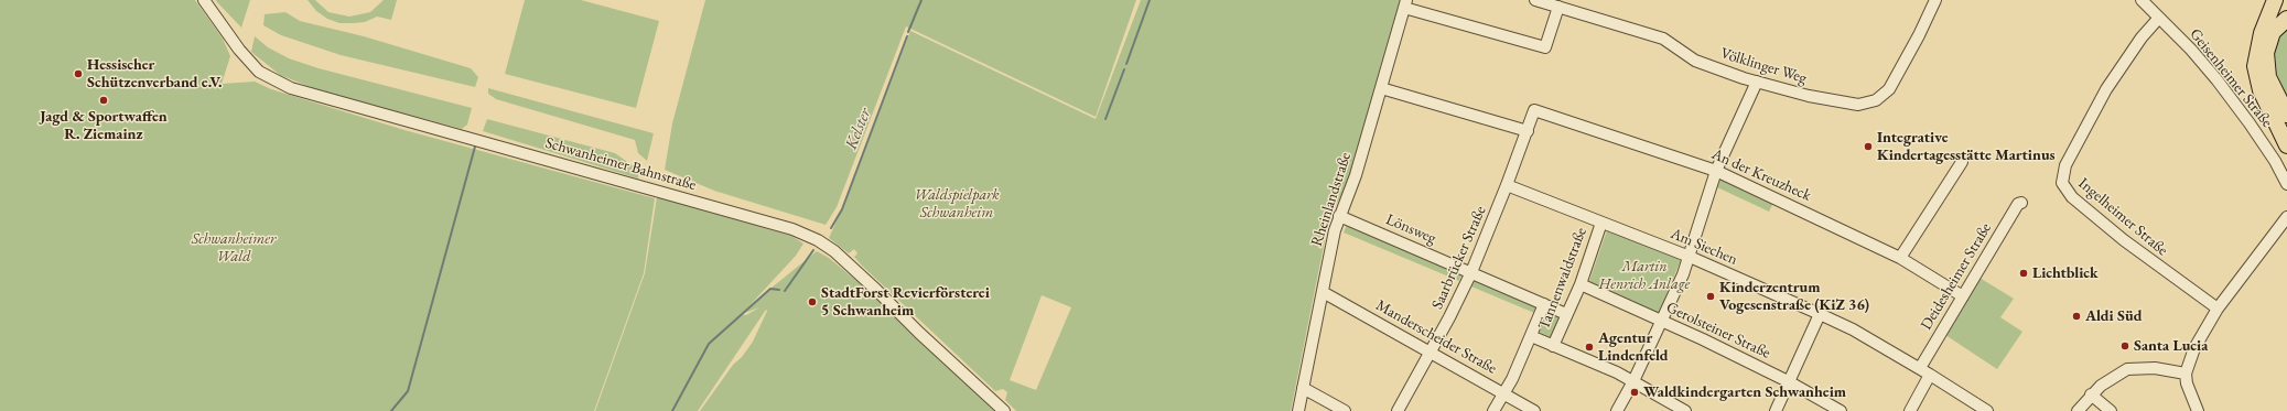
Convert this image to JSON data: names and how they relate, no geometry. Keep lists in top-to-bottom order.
{
  "streets": {
    "street": [
      "Völklinger Weg",
      "Geisenheimer Straße",
      "Schwanheimer Bahnstraße",
      "An der Kreuzheck",
      "Rheinlandstraße",
      "Ingelheimer Straße",
      "Lönsweg",
      "Am Siechen",
      "Saarbrücker Straße",
      "Deidesheimer Straße",
      "Tannenwaldstraße",
      "Gerolsteiner Straße",
      "Manderscheider Straße"
    ]
  },
  "crossings": [
    ["Geisenheimer Straße", "Ingelheimer Straße"],
    ["An der Kreuzheck", "Saarbrücker Straße"],
    ["An der Kreuzheck", "Deidesheimer Straße"],
    ["Rheinlandstraße", "Lönsweg"],
    ["Rheinlandstraße", "Manderscheider Straße"],
    ["Lönsweg", "Saarbrücker Straße"],
    ["Lönsweg", "Tannenwaldstraße"],
    ["Am Siechen", "Saarbrücker Straße"],
    ["Am Siechen", "Deidesheimer Straße"],
    ["Am Siechen", "Tannenwaldstraße"],
    ["Saarbrücker Straße", "Manderscheider Straße"],
    ["Tannenwaldstraße", "Gerolsteiner Straße"],
    ["Tannenwaldstraße", "Manderscheider Straße"]
  ],
  "water": ["Kelster"],
  "parks": ["Waldspielpark Schwanheim", "Schwanheimer Wald", "Martin Henrich Anlage"],
  "places": [
    "Hessischer Schützenverband e.V.",
    "Jagd & Sportwaffen R. Ziemainz",
    "Integrative Kindertagesstätte Martinus",
    "Lichtblick",
    "Kinderzentrum Vogesenstraße (KiZ 36)",
    "StadtForst Revierförsterei 5 Schwanheim",
    "Aldi Süd",
    "Santa Lucia",
    "Agentur Lindenfeld",
    "Waldkindergarten Schwanheim"
  ]
}
